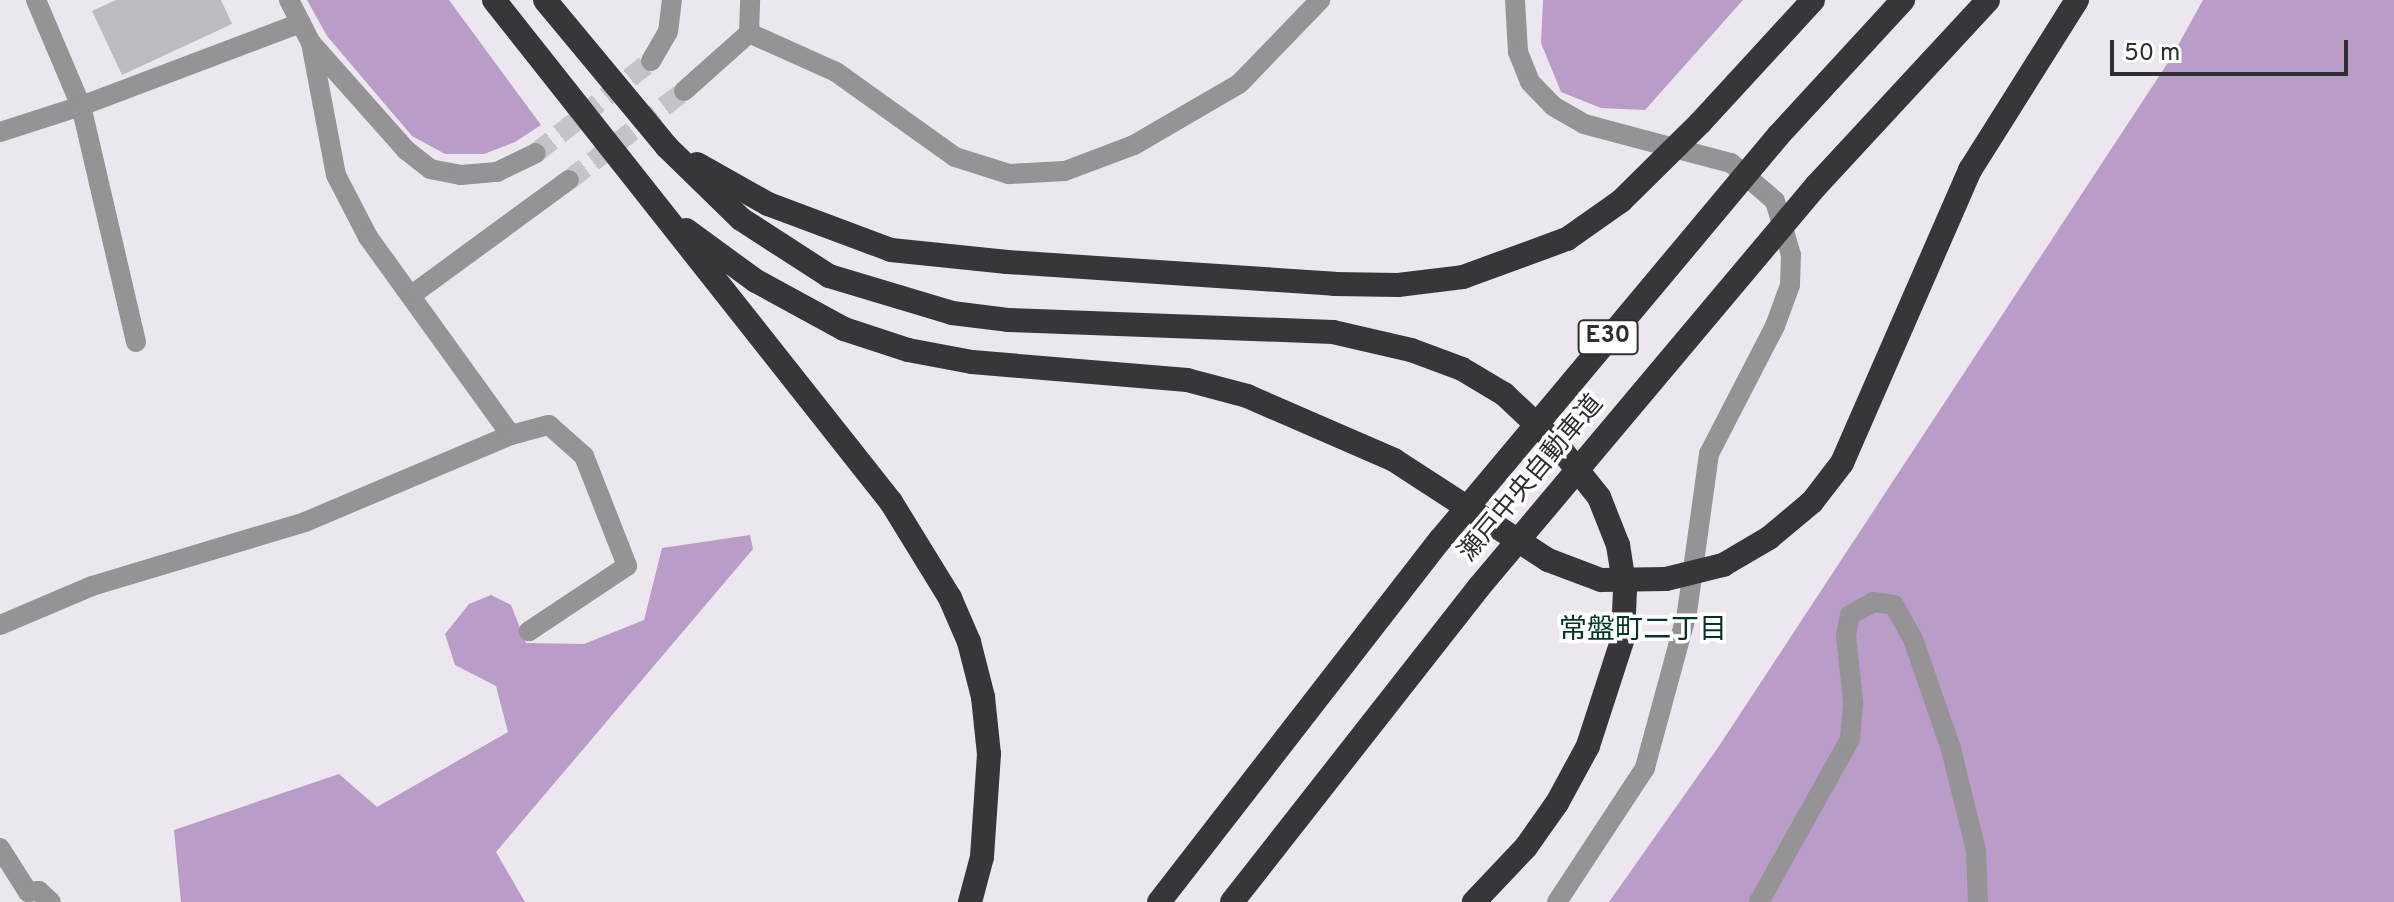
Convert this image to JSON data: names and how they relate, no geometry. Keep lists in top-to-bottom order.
{
  "streets": {
    "highway": ["E30", "瀬戸中央自動車道"]
  },
  "districts": ["常盤町二丁目"],
  "scale_bar": "50 m"
}
